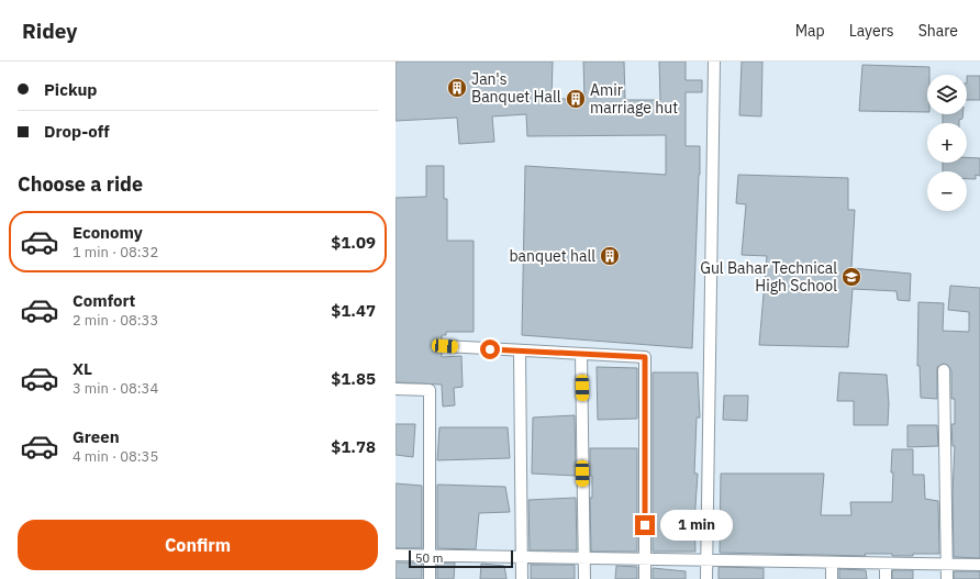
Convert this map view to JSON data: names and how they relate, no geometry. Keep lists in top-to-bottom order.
{
  "places": {
    "building": ["Jan's Banquet Hall", "Amir marriage hut", "banquet hall"],
    "school or university": ["Gul Bahar Technical High School"]
  },
  "scale_bar": "50 m",
  "page": {
    "header": "Ridey",
    "nav": ["Map", "Layers", "Share"],
    "banner": ["Pickup", "Drop-off"],
    "map_buttons": ["+", "−"],
    "heading": "Choose a ride",
    "list": [
      {
        "name": "Economy",
        "note": "1 min · 08:32",
        "value": "$1.09"
      },
      {
        "name": "Comfort",
        "note": "2 min · 08:33",
        "value": "$1.47"
      },
      {
        "name": "XL",
        "note": "3 min · 08:34",
        "value": "$1.85"
      },
      {
        "name": "Green",
        "note": "4 min · 08:35",
        "value": "$1.78"
      }
    ],
    "bubble": "1 min",
    "buttons": "Confirm",
    "scale": "50 m"
  }
}
